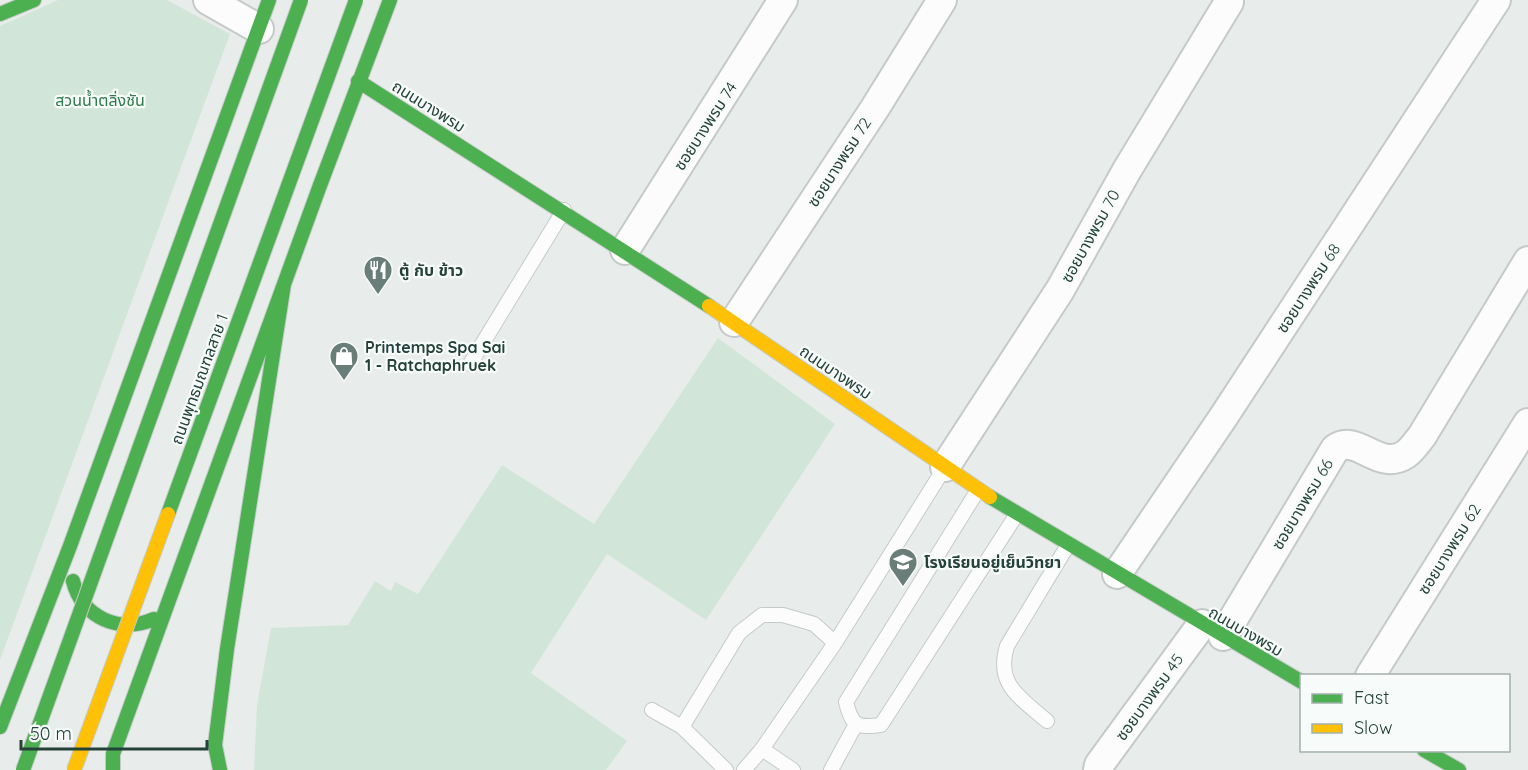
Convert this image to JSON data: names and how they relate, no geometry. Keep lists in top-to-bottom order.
{
  "streets": {
    "main road": ["ถนนบางพรม", "ถนนพุทธมณฑลสาย 1"],
    "street": [
      "ซอยบางพรม 74",
      "ซอยบางพรม 72",
      "ซอยบางพรม 70",
      "ซอยบางพรม 68",
      "ซอยบางพรม 66",
      "ซอยบางพรม 62",
      "ซอยบางพรม 45"
    ]
  },
  "crossings": [
    ["ถนนบางพรม", "ซอยบางพรม 74"],
    ["ถนนบางพรม", "ซอยบางพรม 72"],
    ["ถนนบางพรม", "ซอยบางพรม 70"],
    ["ถนนบางพรม", "ซอยบางพรม 68"],
    ["ถนนบางพรม", "ซอยบางพรม 66"],
    ["ถนนบางพรม", "ซอยบางพรม 45"],
    ["ซอยบางพรม 66", "ซอยบางพรม 45"]
  ],
  "parks": ["สวนน้ำตลิ่งชัน"],
  "places": {
    "restaurant": ["ตู้ กับ ข้าว"],
    "shop": ["Printemps Spa Sai 1 - Ratchaphruek"],
    "school or university": ["โรงเรียนอยู่เย็นวิทยา"]
  },
  "legend": ["Fast", "Slow"],
  "scale_bar": "50 m"
}
